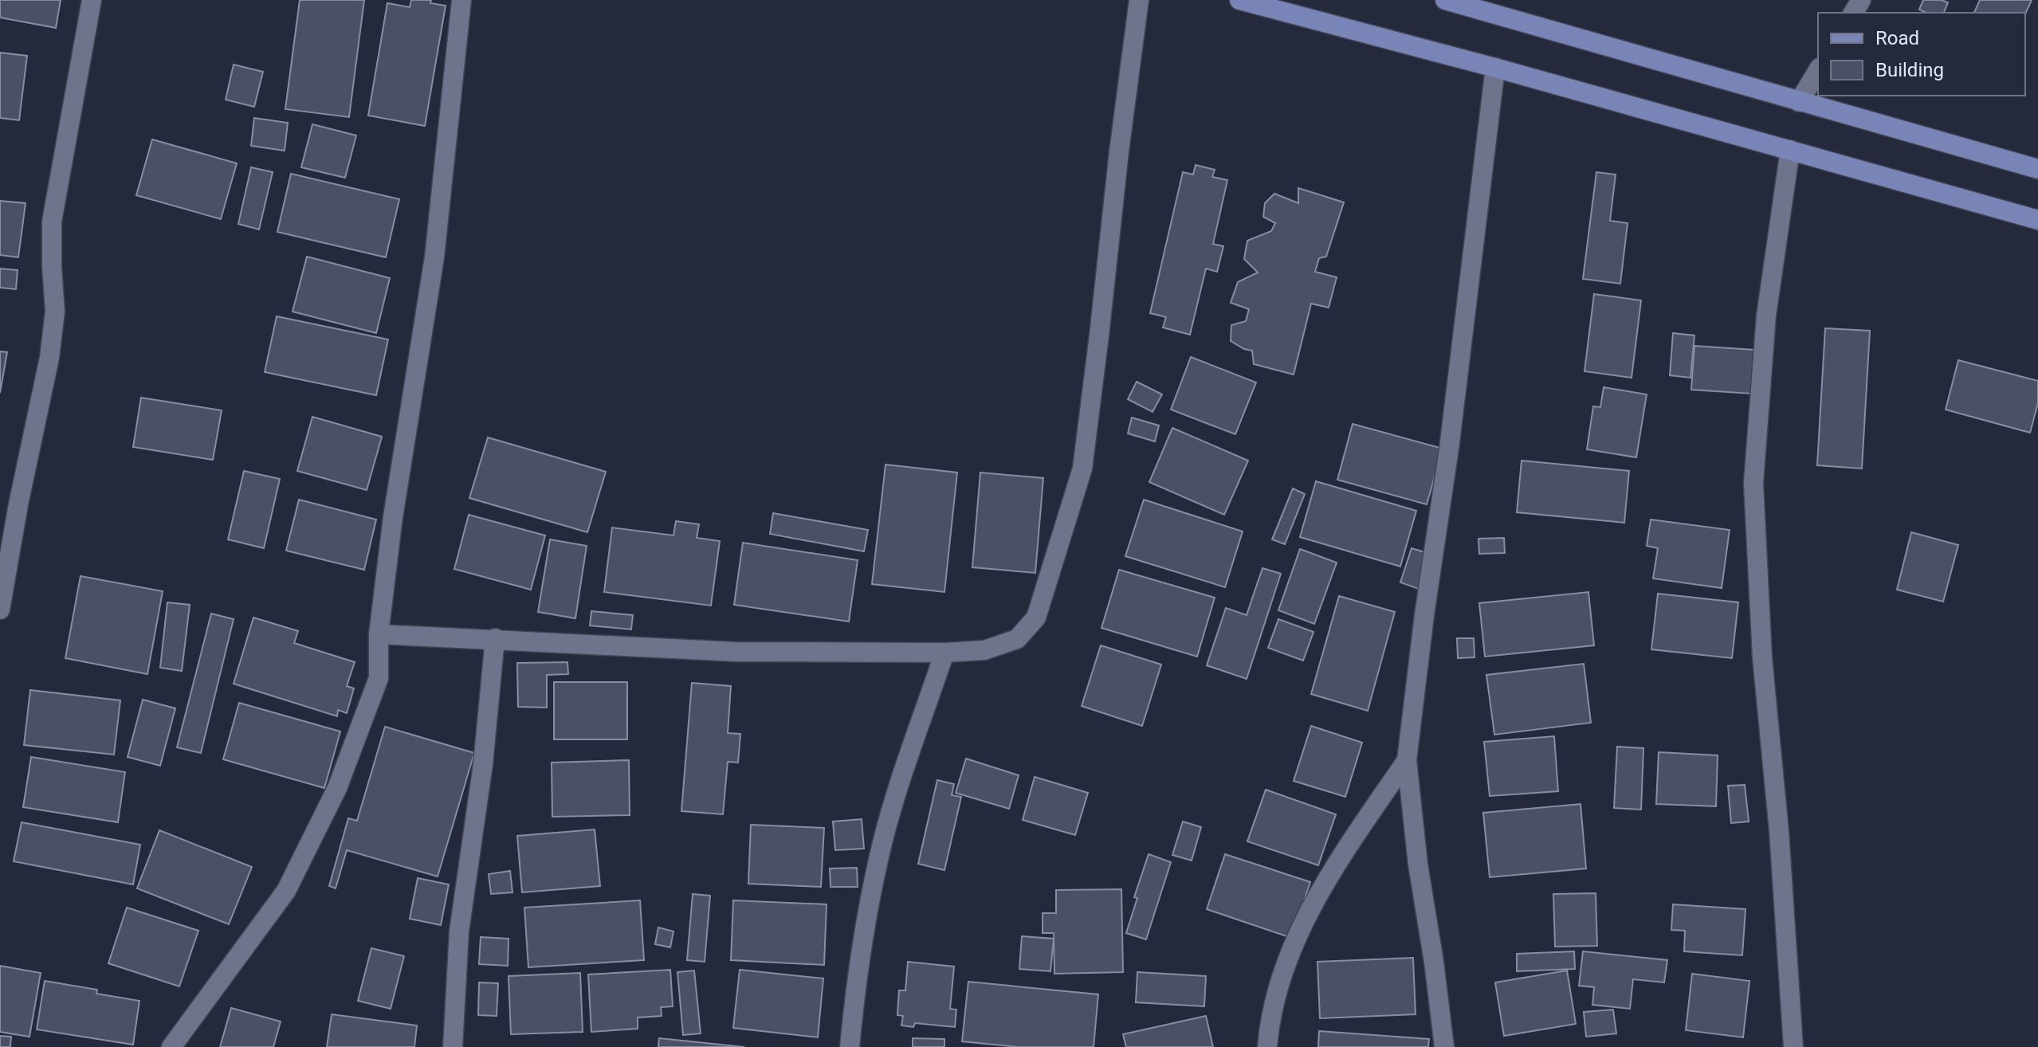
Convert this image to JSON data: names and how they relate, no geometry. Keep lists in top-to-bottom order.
{
  "legend": ["Road", "Building"]
}
